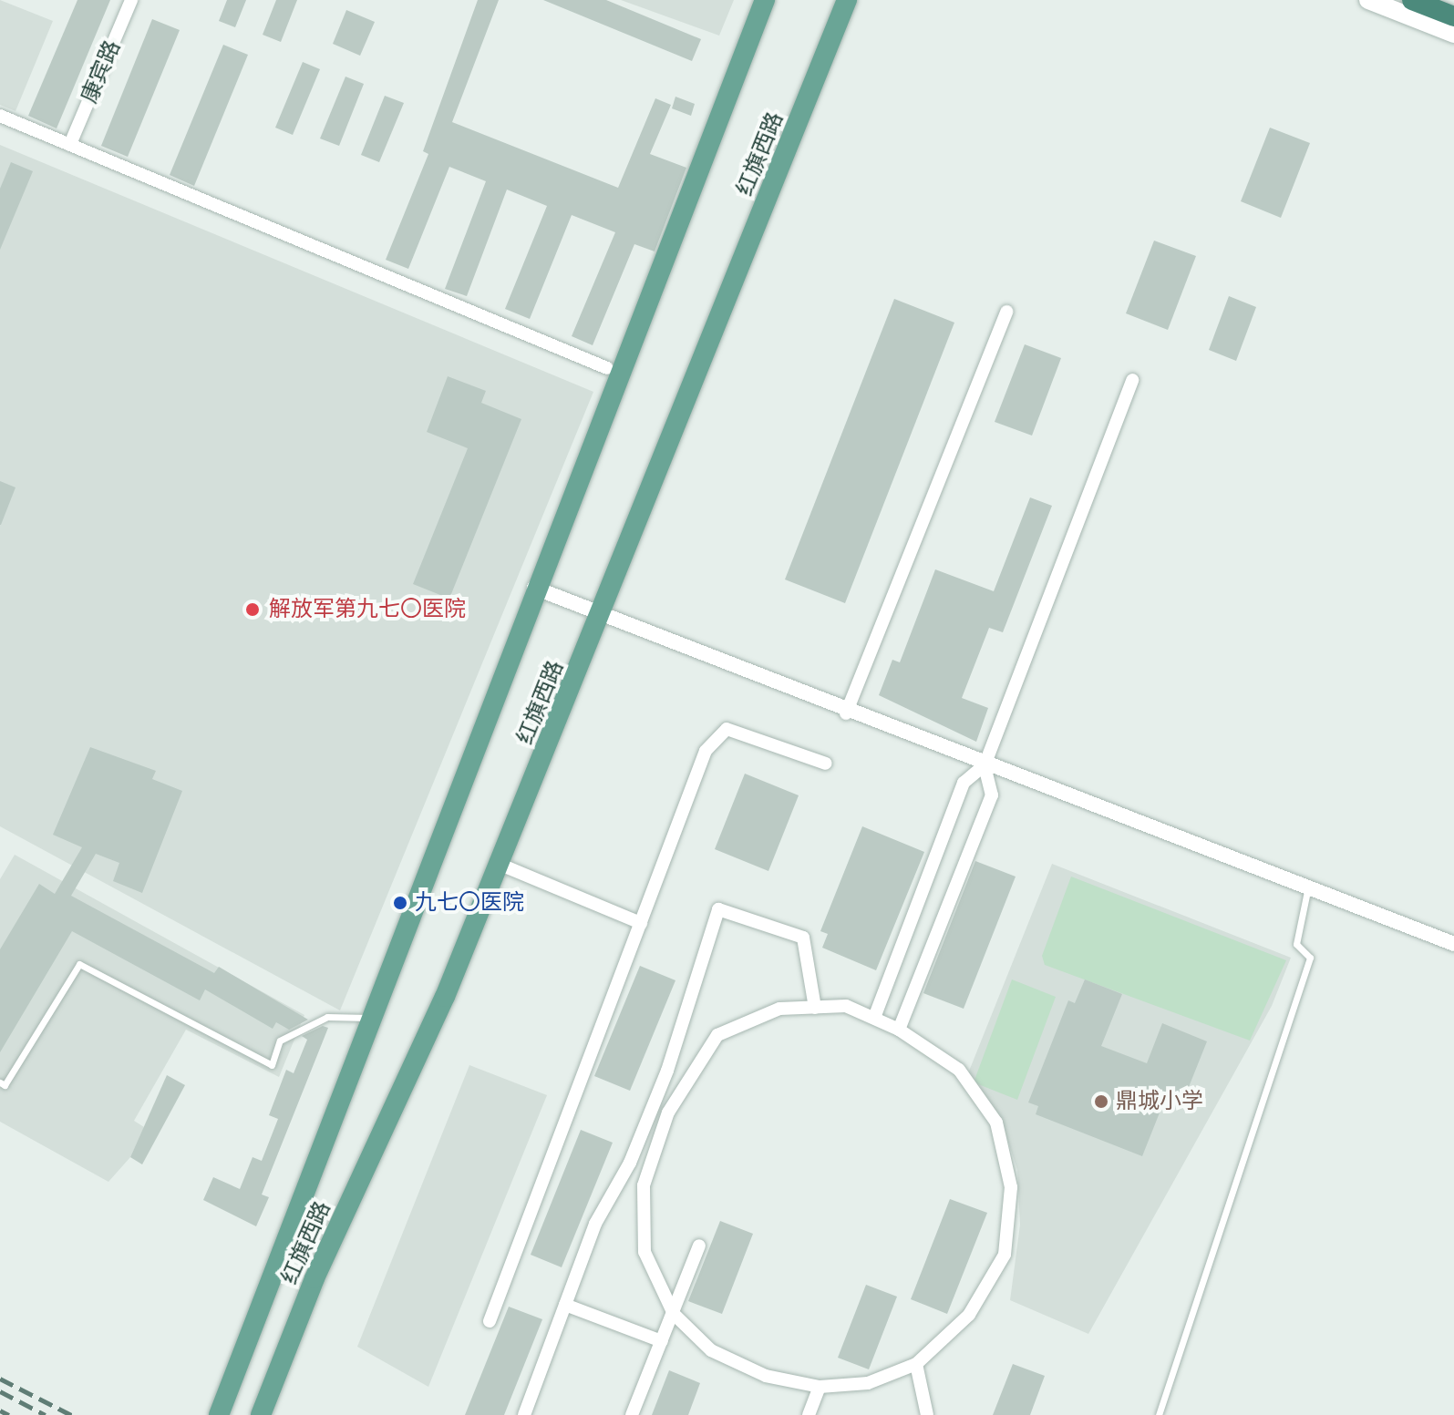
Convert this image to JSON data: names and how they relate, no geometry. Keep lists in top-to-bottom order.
{
  "streets": {
    "main road": ["红旗西路"],
    "street": ["康宾路"]
  },
  "places": ["解放军第九七〇医院", "九七〇医院", "鼎城小学"]
}
